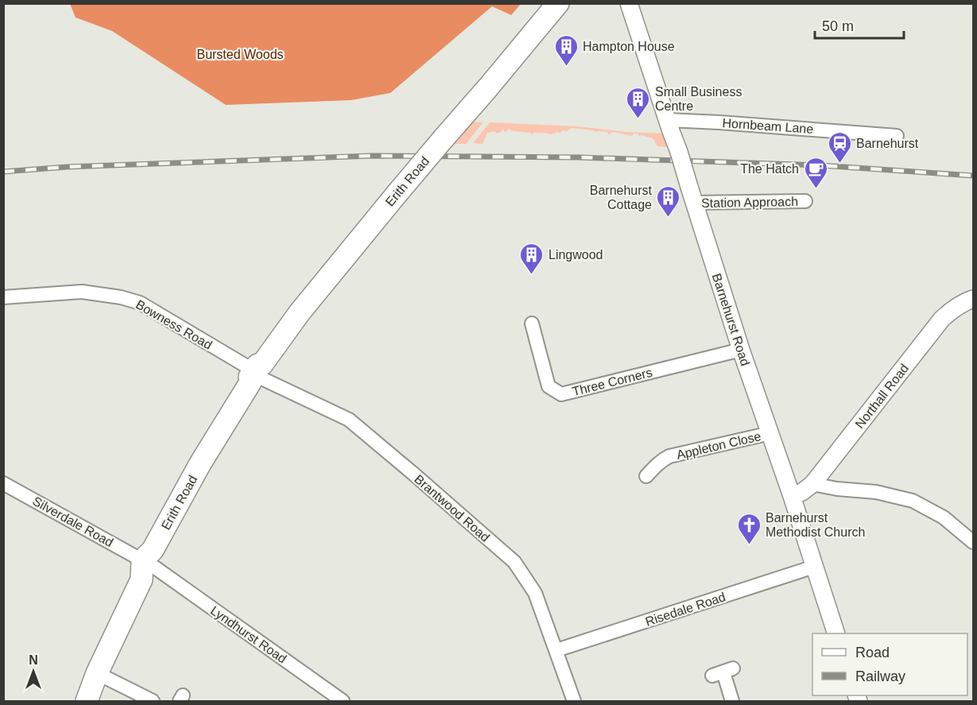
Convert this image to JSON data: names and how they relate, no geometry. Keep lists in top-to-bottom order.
{
  "streets": {
    "main road": ["Erith Road"],
    "street": [
      "Hornbeam Lane",
      "Station Approach",
      "Barnehurst Road",
      "Bowness Road",
      "Three Corners",
      "Northall Road",
      "Appleton Close",
      "Brantwood Road",
      "Silverdale Road",
      "Risedale Road",
      "Lyndhurst Road"
    ]
  },
  "crossings": [
    ["Hornbeam Lane", "Barnehurst Road"],
    ["Erith Road", "Bowness Road"],
    ["Erith Road", "Brantwood Road"],
    ["Erith Road", "Silverdale Road"],
    ["Erith Road", "Lyndhurst Road"],
    ["Station Approach", "Barnehurst Road"],
    ["Barnehurst Road", "Three Corners"],
    ["Barnehurst Road", "Northall Road"],
    ["Barnehurst Road", "Appleton Close"],
    ["Barnehurst Road", "Risedale Road"],
    ["Bowness Road", "Brantwood Road"],
    ["Brantwood Road", "Risedale Road"],
    ["Silverdale Road", "Lyndhurst Road"]
  ],
  "parks": ["Bursted Woods"],
  "places": {
    "building": [
      "Hampton House",
      "Small Business Centre",
      "Barnehurst Cottage",
      "Lingwood"
    ],
    "station": ["Barnehurst"],
    "cafe": ["The Hatch"],
    "church": ["Barnehurst Methodist Church"]
  },
  "legend": ["Road", "Railway"],
  "scale_bar": "50 m",
  "north": "top"
}
